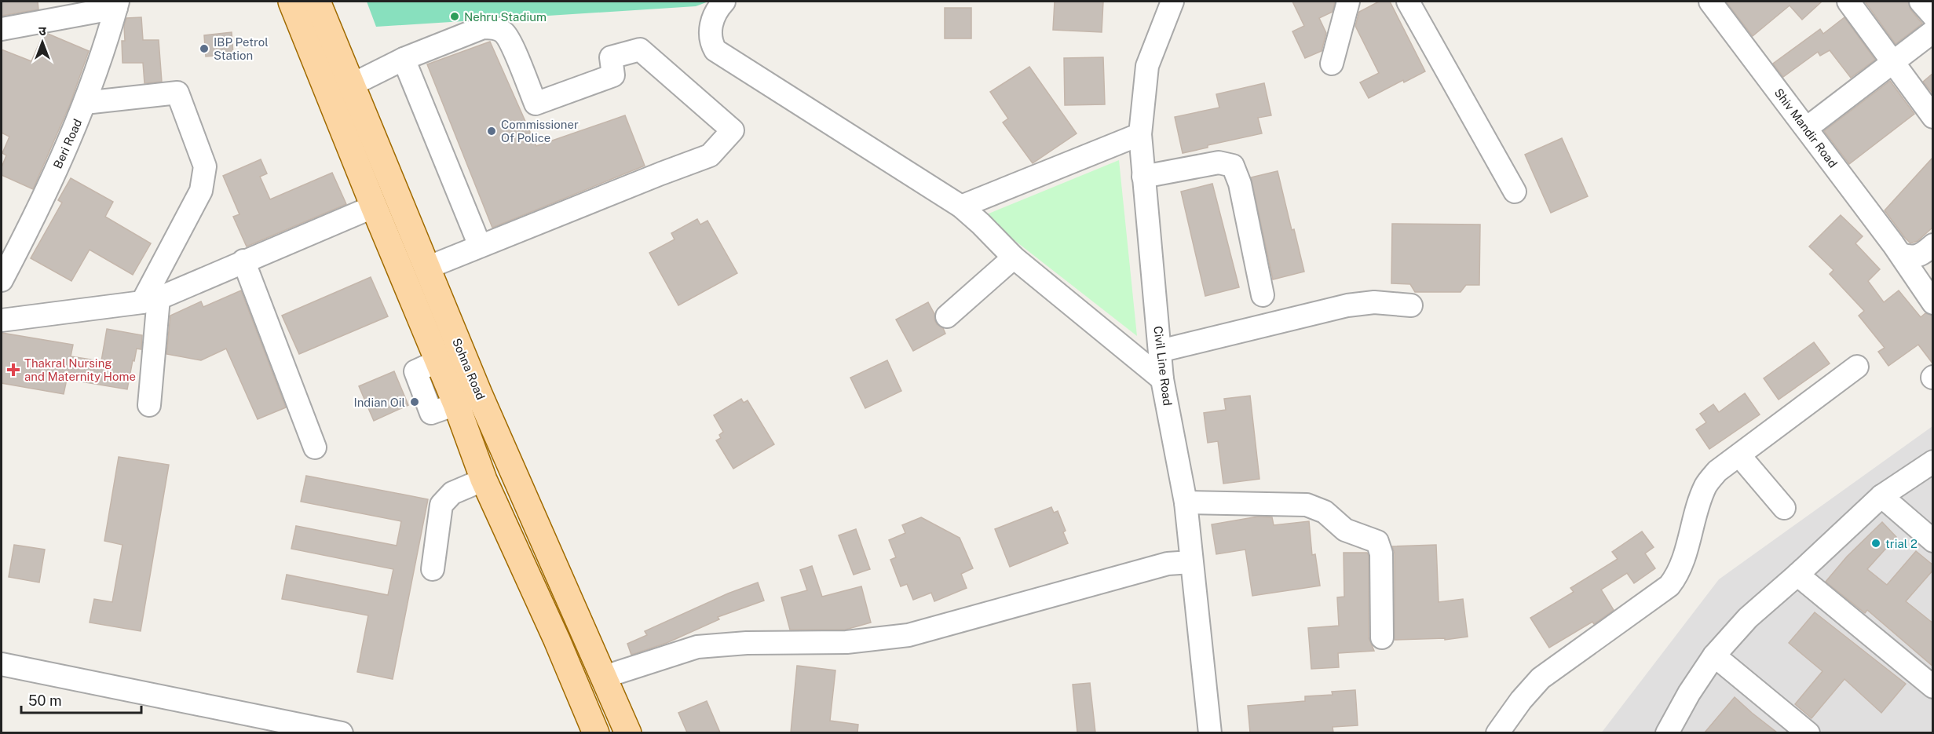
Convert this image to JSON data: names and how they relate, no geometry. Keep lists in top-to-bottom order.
{
  "streets": {
    "main road": ["Sohna Road"],
    "street": ["Shiv Mandir Road", "Beri Road", "Civil Line Road"]
  },
  "places": {
    "other": [
      "Nehru Stadium",
      "IBP Petrol Station",
      "Commissioner Of Police",
      "Indian Oil",
      "trial 2"
    ],
    "health": ["Thakral Nursing and Maternity Home"]
  },
  "scale_bar": "50 m",
  "north": "top"
}
